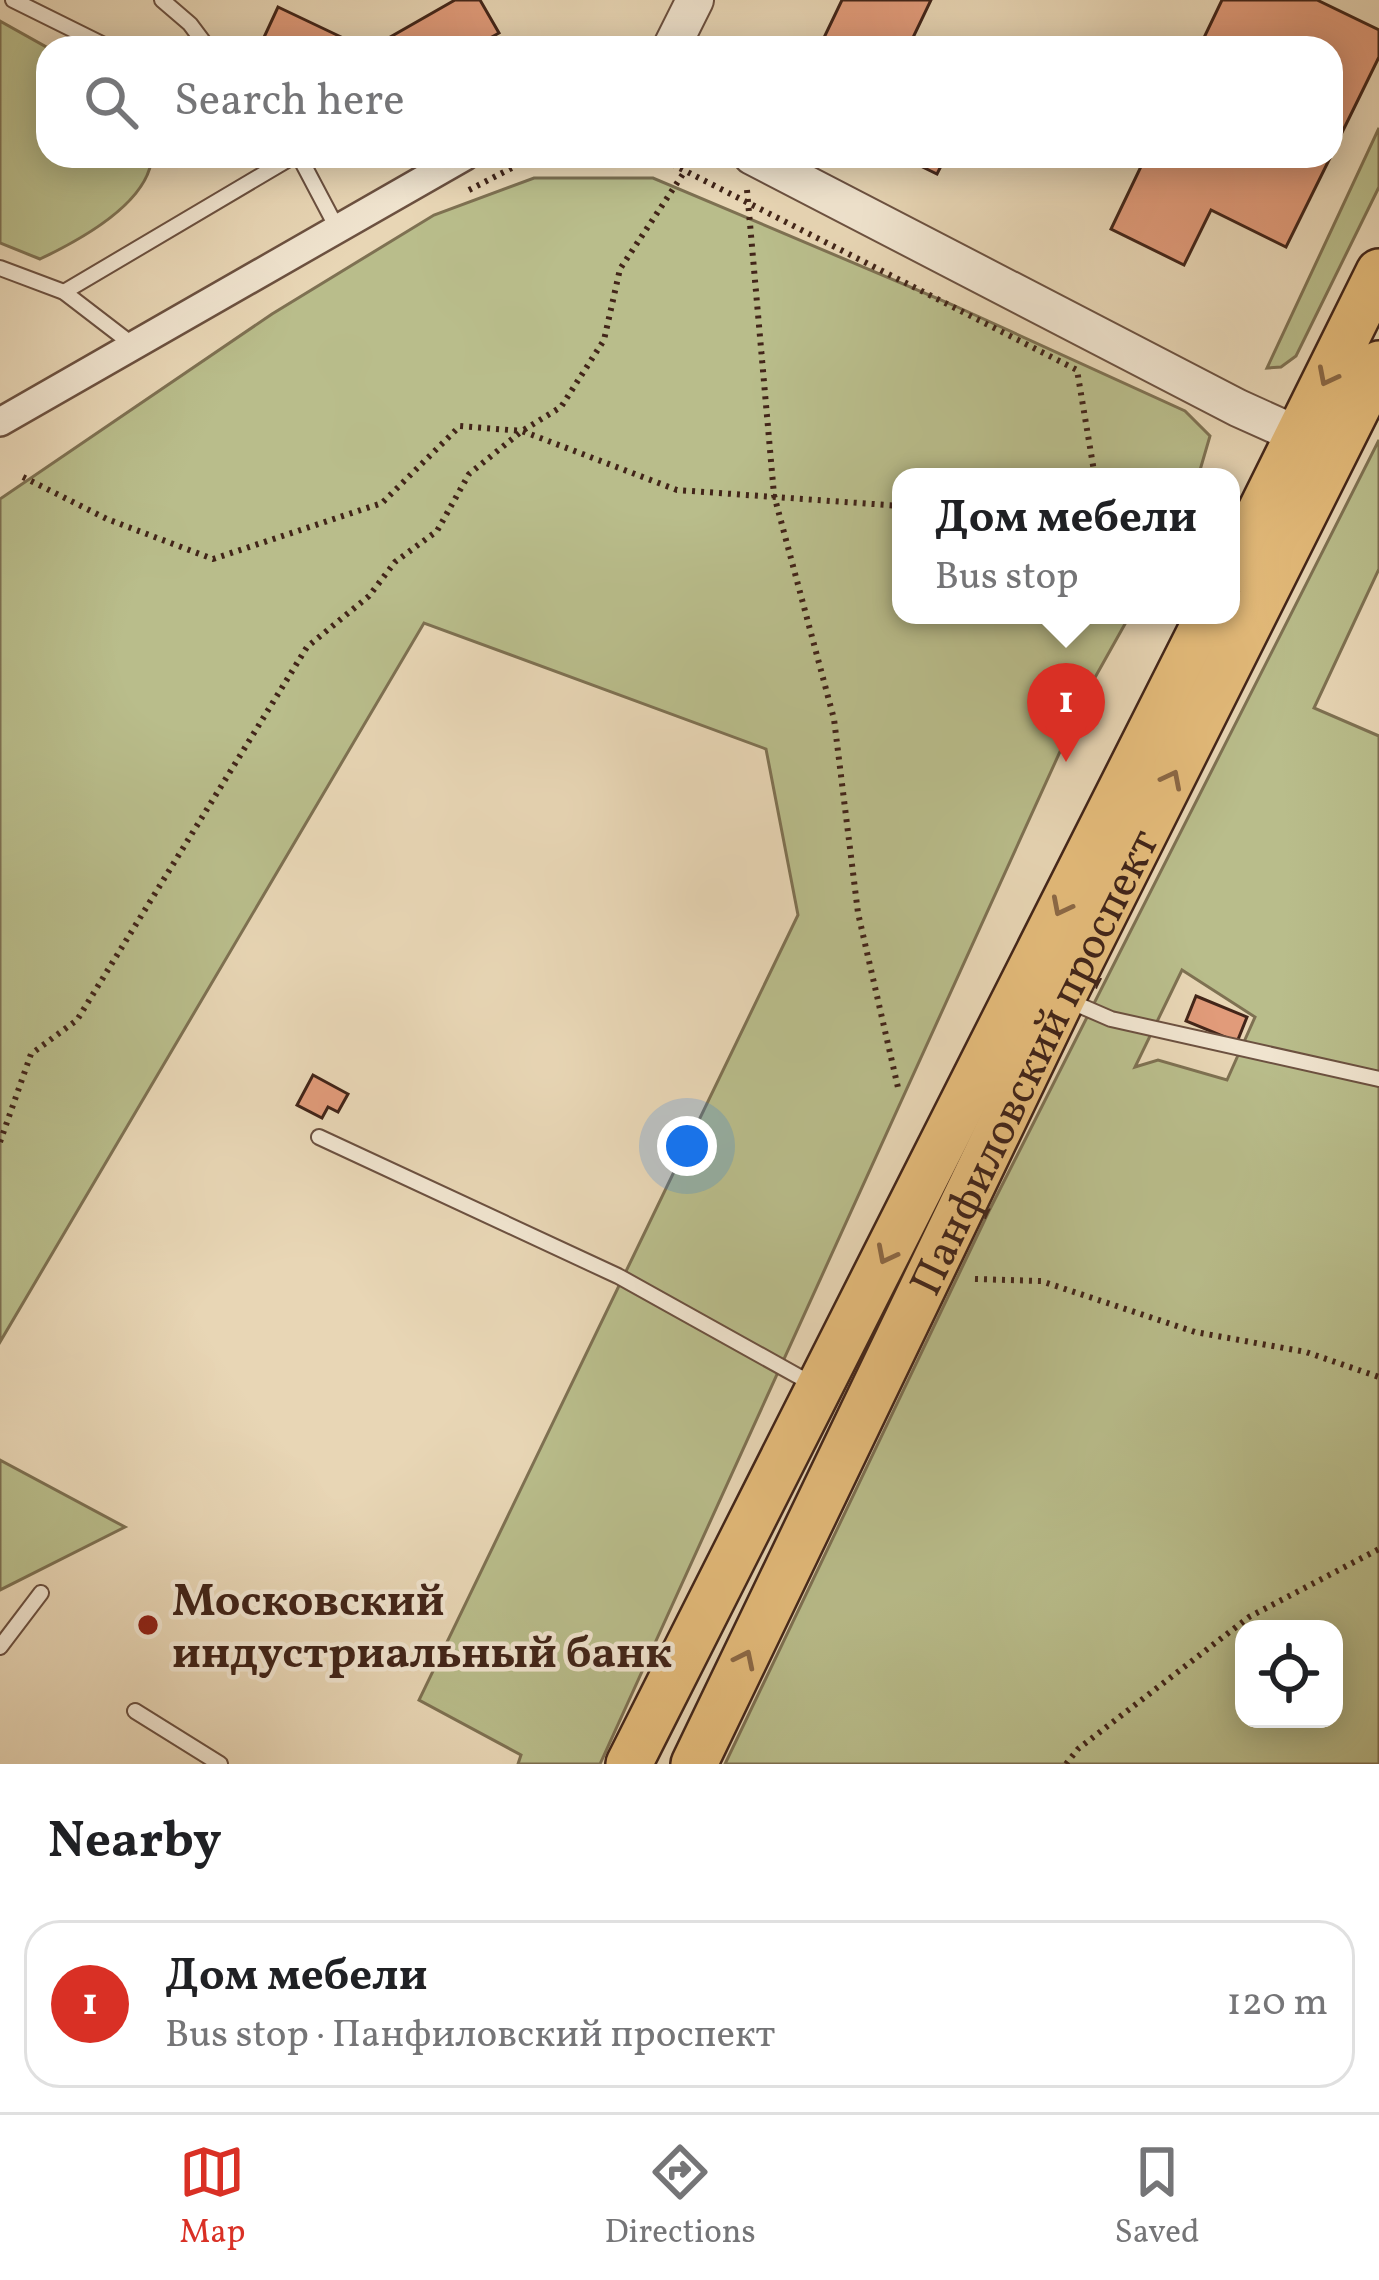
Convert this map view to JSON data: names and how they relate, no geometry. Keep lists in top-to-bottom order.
{
  "streets": {
    "main road": ["Панфиловский проспект"]
  },
  "places": ["Московский индустриальный банк"],
  "page": {
    "search": "Search here",
    "popup": ["Дом мебели", "Bus stop"],
    "pins": "1",
    "heading": "Nearby",
    "list": [
      {
        "mark": "1",
        "name": "Дом мебели",
        "note": "Bus stop · Панфиловский проспект",
        "value": "120 m"
      }
    ],
    "nav": ["Map", "Directions", "Saved"]
  }
}
